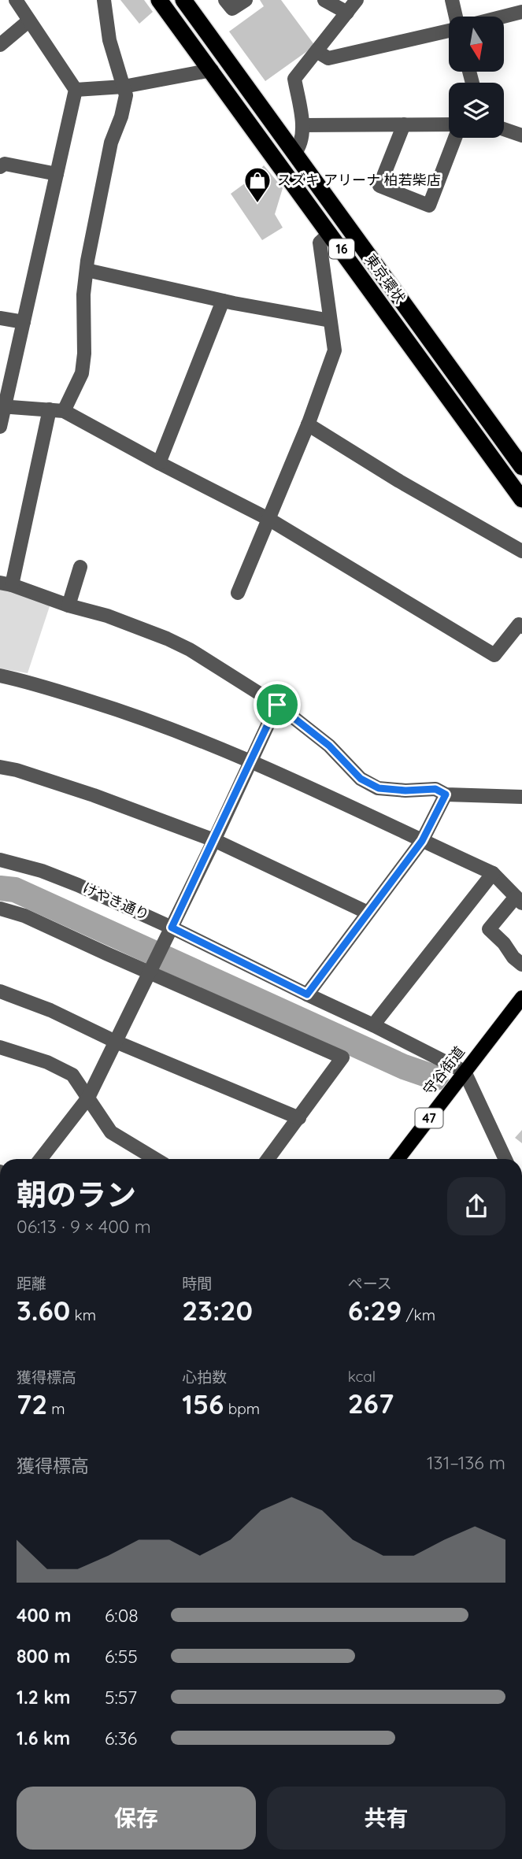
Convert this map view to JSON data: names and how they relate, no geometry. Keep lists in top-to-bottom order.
{
  "streets": {
    "highway": ["16", "東京環状"],
    "main road": ["守谷街道", "47"],
    "street": ["けやき通り"]
  },
  "crossings": [
    ["けやき通り", "守谷街道"]
  ],
  "places": {
    "shop": ["スズキ アリーナ 柏若柴店"]
  },
  "north": "bottom",
  "page": {
    "heading": ["朝のラン", "06:13 · 9 × 400 m"],
    "stats": [
      ["距離", "3.60 km"],
      ["時間", "23:20"],
      ["ペース", "6:29 /km"],
      ["獲得標高", "72 m"],
      ["心拍数", "156 bpm"],
      ["kcal", "267"]
    ],
    "chart": ["獲得標高", "131–136 m"],
    "list": [
      {
        "name": "400 m",
        "note": "6:08"
      },
      {
        "name": "800 m",
        "note": "6:55"
      },
      {
        "name": "1.2 km",
        "note": "5:57"
      },
      {
        "name": "1.6 km",
        "note": "6:36"
      }
    ],
    "buttons": ["保存", "共有"]
  }
}
